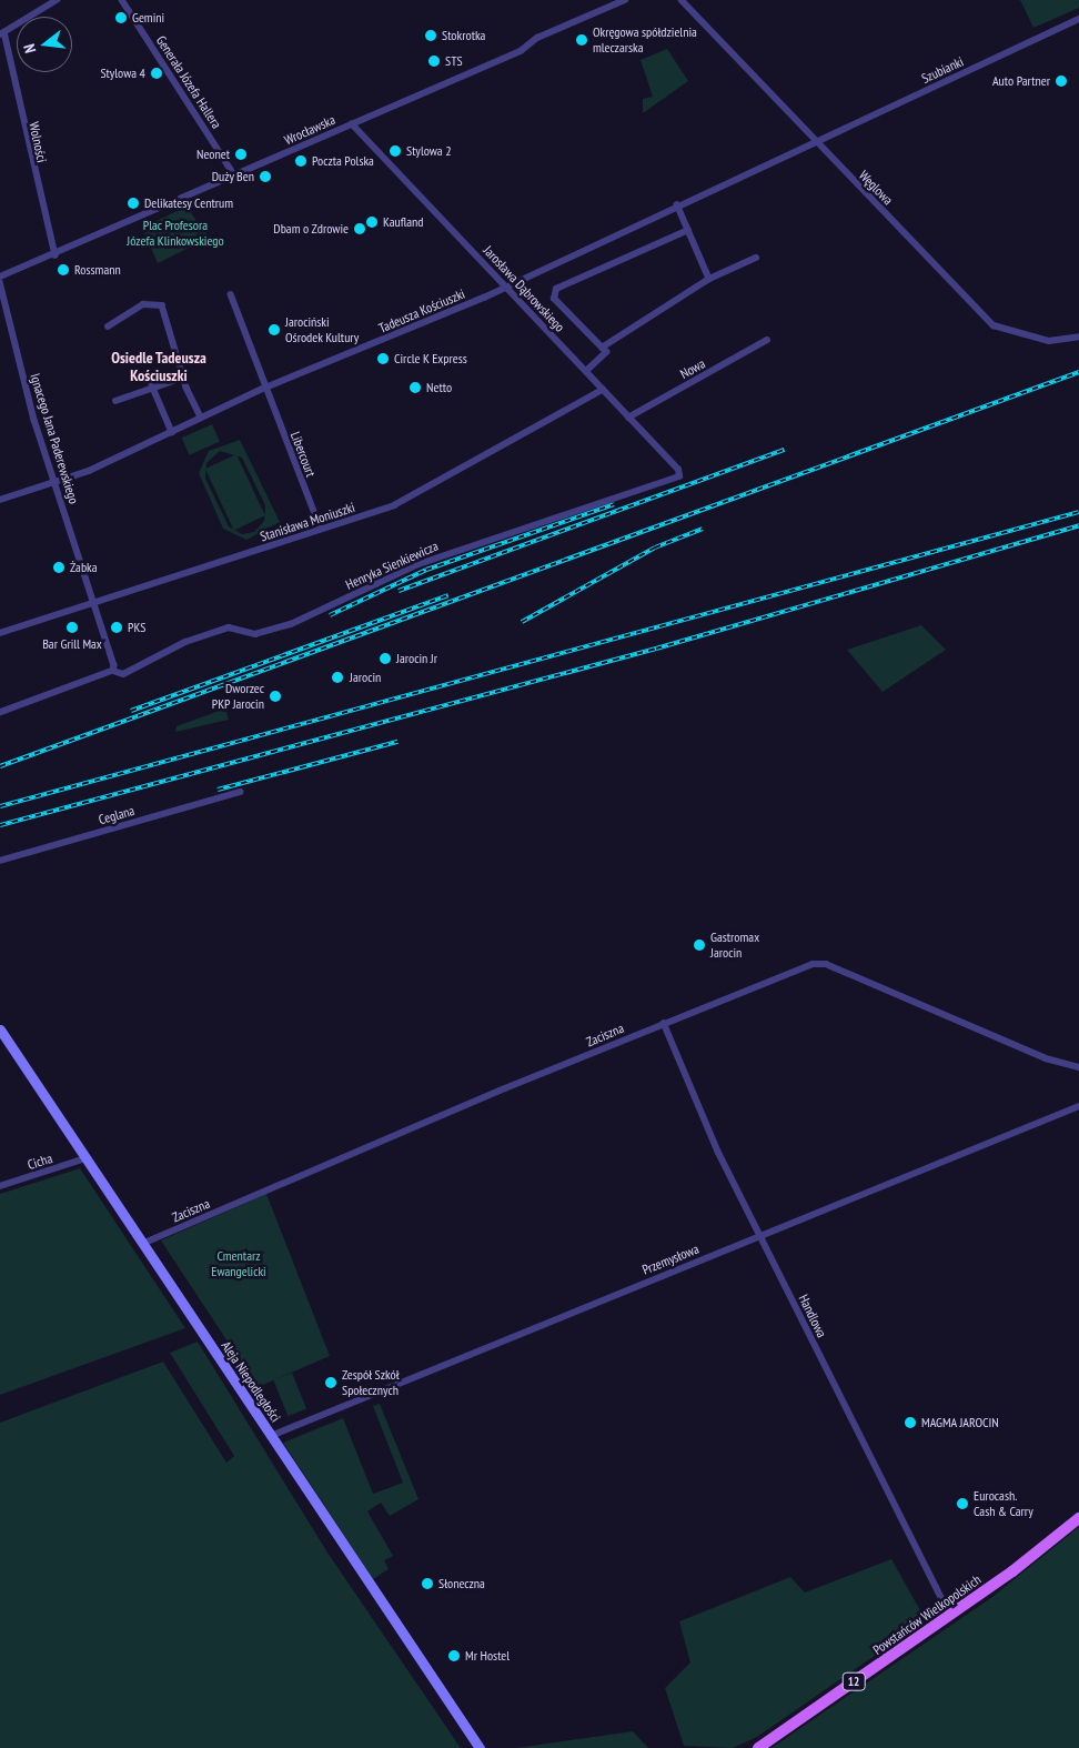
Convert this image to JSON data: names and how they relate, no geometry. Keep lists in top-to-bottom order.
{
  "streets": {
    "main road": ["Aleja Niepodległości", "Powstańców Wielkopolskich", "12"],
    "street": [
      "Szubianki",
      "Generała Józefa Hallera",
      "Wrocławska",
      "Wolności",
      "Węglowa",
      "Jarosława Dąbrowskiego",
      "Tadeusza Kościuszki",
      "Nowa",
      "Ignacego Jana Paderewskiego",
      "Libercourt",
      "Stanisława Moniuszki",
      "Henryka Sienkiewicza",
      "Ceglana",
      "Zaciszna",
      "Cicha",
      "Przemysłowa",
      "Handlowa"
    ]
  },
  "crossings": [
    ["Szubianki", "Węglowa"],
    ["Szubianki", "Tadeusza Kościuszki"],
    ["Generała Józefa Hallera", "Wrocławska"],
    ["Wrocławska", "Wolności"],
    ["Wrocławska", "Jarosława Dąbrowskiego"],
    ["Węglowa", "Tadeusza Kościuszki"],
    ["Jarosława Dąbrowskiego", "Tadeusza Kościuszki"],
    ["Jarosława Dąbrowskiego", "Nowa"],
    ["Jarosława Dąbrowskiego", "Stanisława Moniuszki"],
    ["Jarosława Dąbrowskiego", "Henryka Sienkiewicza"],
    ["Tadeusza Kościuszki", "Ignacego Jana Paderewskiego"],
    ["Tadeusza Kościuszki", "Libercourt"],
    ["Ignacego Jana Paderewskiego", "Stanisława Moniuszki"],
    ["Libercourt", "Stanisława Moniuszki"],
    ["Zaciszna", "Handlowa"],
    ["Zaciszna", "Aleja Niepodległości"],
    ["Cicha", "Aleja Niepodległości"],
    ["Przemysłowa", "Handlowa"],
    ["Przemysłowa", "Aleja Niepodległości"],
    ["Handlowa", "Powstańców Wielkopolskich"]
  ],
  "districts": ["Osiedle Tadeusza Kościuszki"],
  "parks": ["Plac Profesora Józefa Klinkowskiego", "Cmentarz Ewangelicki"],
  "places": [
    "Gemini",
    "Stokrotka",
    "Okręgowa spółdzielnia mleczarska",
    "STS",
    "Stylowa 4",
    "Auto Partner",
    "Stylowa 2",
    "Neonet",
    "Poczta Polska",
    "Duży Ben",
    "Delikatesy Centrum",
    "Kaufland",
    "Dbam o Zdrowie",
    "Rossmann",
    "Jarociński Ośrodek Kultury",
    "Circle K Express",
    "Netto",
    "Żabka",
    "Bar Grill Max",
    "PKS",
    "Jarocin Jr",
    "Jarocin",
    "Dworzec PKP Jarocin",
    "Gastromax Jarocin",
    "Zespół Szkół Społecznych",
    "MAGMA JAROCIN",
    "Eurocash. Cash & Carry",
    "Słoneczna",
    "Mr Hostel"
  ],
  "north": "left"
}
